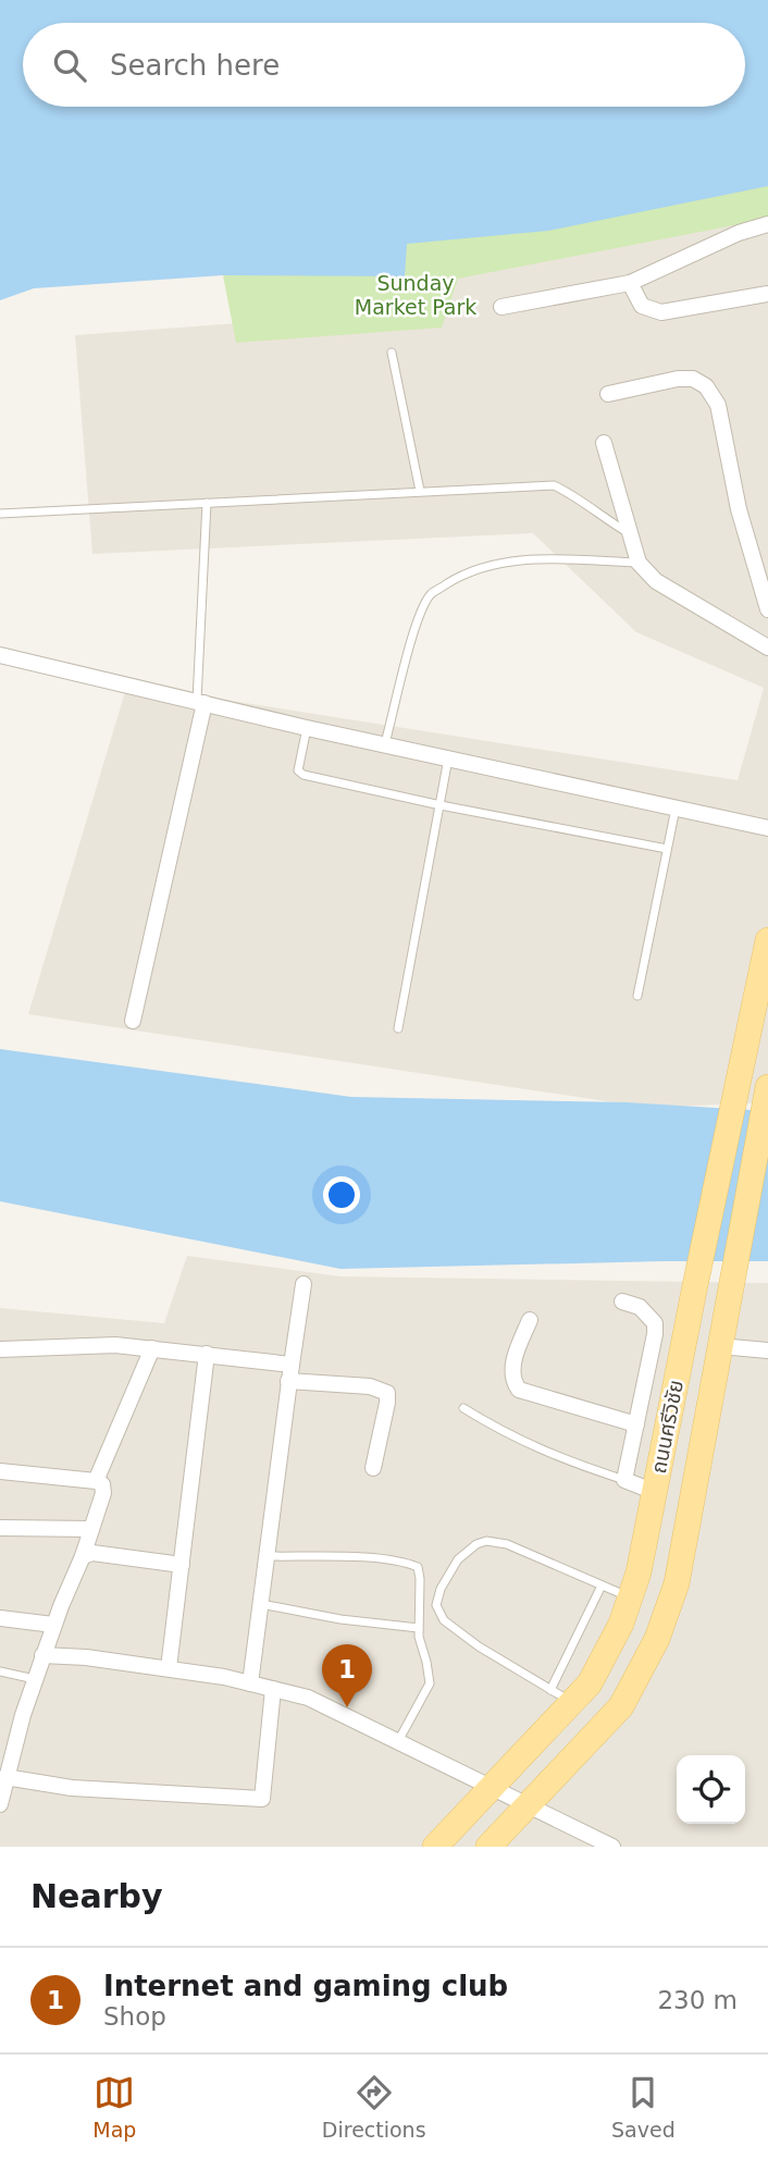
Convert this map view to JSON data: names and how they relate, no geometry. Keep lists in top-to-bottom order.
{
  "streets": {
    "main road": ["ถนนศรีวิชัย"]
  },
  "parks": ["Sunday Market Park"],
  "page": {
    "search": "Search here",
    "pins": "1",
    "heading": "Nearby",
    "list": [
      {
        "mark": "1",
        "name": "Internet and gaming club",
        "note": "Shop",
        "value": "230 m"
      }
    ],
    "nav": ["Map", "Directions", "Saved"]
  }
}
